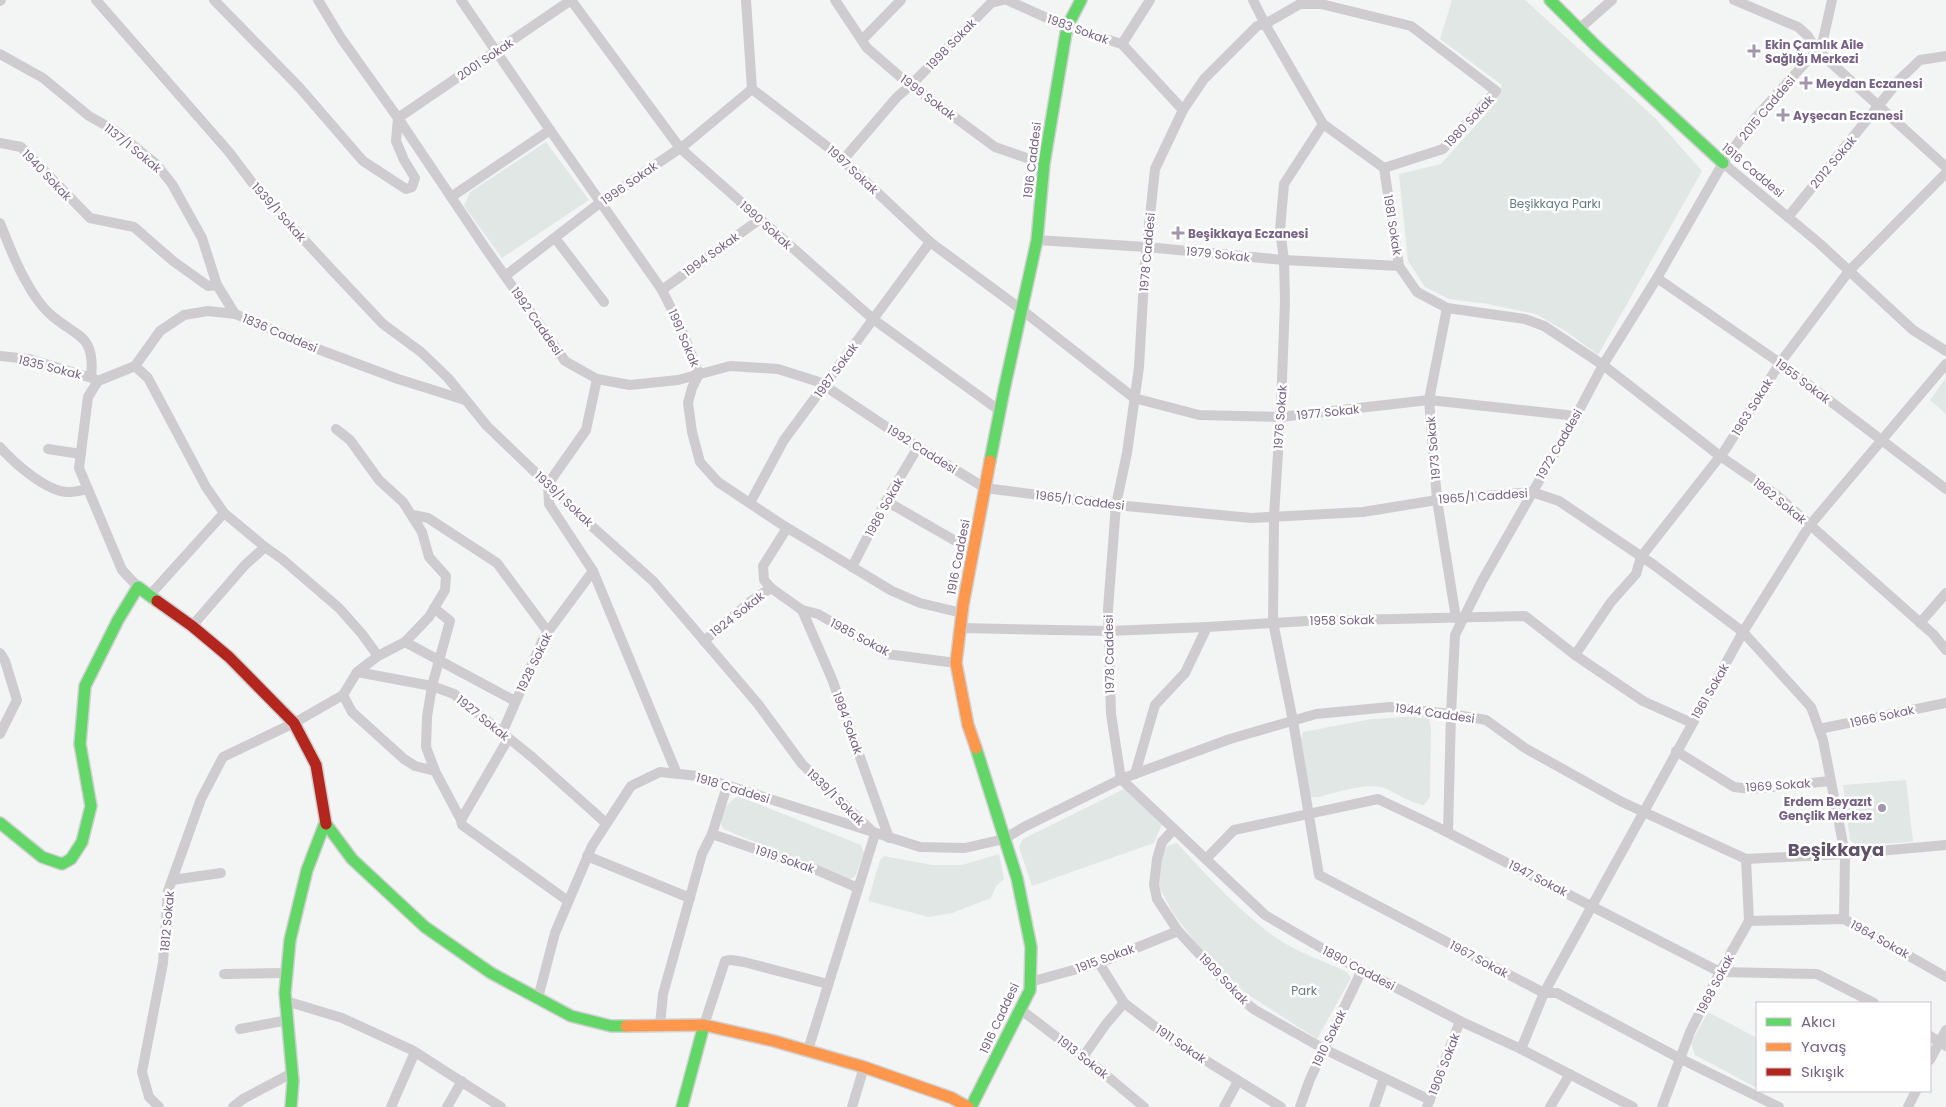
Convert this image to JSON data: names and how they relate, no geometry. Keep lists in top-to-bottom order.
{
  "streets": {
    "street": [
      "1983 Sokak",
      "1998 Sokak",
      "2001 Sokak",
      "1999 Sokak",
      "2015 Caddesi",
      "1980 Sokak",
      "1137/1 Sokak",
      "1916 Caddesi",
      "2012 Sokak",
      "1997 Sokak",
      "1940 Sokak",
      "1996 Sokak",
      "1939/1 Sokak",
      "1990 Sokak",
      "1981 Sokak",
      "1978 Caddesi",
      "1994 Sokak",
      "1979 Sokak",
      "1992 Caddesi",
      "1836 Caddesi",
      "1991 Sokak",
      "1835 Sokak",
      "1987 Sokak",
      "1955 Sokak",
      "1963 Sokak",
      "1977 Sokak",
      "1976 Sokak",
      "1972 Caddesi",
      "1973 Sokak",
      "1965/1 Caddesi",
      "1962 Sokak",
      "1986 Sokak",
      "1924 Sokak",
      "1958 Sokak",
      "1985 Sokak",
      "1928 Sokak",
      "1961 Sokak",
      "1944 Caddesi",
      "1966 Sokak",
      "1927 Sokak",
      "1984 Sokak",
      "1969 Sokak",
      "1918 Caddesi",
      "1919 Sokak",
      "1947 Sokak",
      "1812 Sokak",
      "1964 Sokak",
      "1915 Sokak",
      "1967 Sokak",
      "1890 Caddesi",
      "1909 Sokak",
      "1968 Sokak",
      "1910 Sokak",
      "1911 Sokak",
      "1913 Sokak",
      "1906 Sokak"
    ]
  },
  "crossings": [
    ["1983 Sokak", "1916 Caddesi"],
    ["1983 Sokak", "1978 Caddesi"],
    ["1998 Sokak", "1999 Sokak"],
    ["1998 Sokak", "1997 Sokak"],
    ["2001 Sokak", "1990 Sokak"],
    ["2001 Sokak", "1992 Caddesi"],
    ["2001 Sokak", "1991 Sokak"],
    ["1999 Sokak", "1916 Caddesi"],
    ["2015 Caddesi", "1916 Caddesi"],
    ["2015 Caddesi", "1972 Caddesi"],
    ["1980 Sokak", "1981 Sokak"],
    ["1980 Sokak", "1978 Caddesi"],
    ["1137/1 Sokak", "1940 Sokak"],
    ["1137/1 Sokak", "1836 Caddesi"],
    ["1916 Caddesi", "2012 Sokak"],
    ["1916 Caddesi", "1997 Sokak"],
    ["1916 Caddesi", "1990 Sokak"],
    ["1916 Caddesi", "1979 Sokak"],
    ["1916 Caddesi", "1992 Caddesi"],
    ["1916 Caddesi", "1991 Sokak"],
    ["1916 Caddesi", "1963 Sokak"],
    ["1916 Caddesi", "1977 Sokak"],
    ["1916 Caddesi", "1972 Caddesi"],
    ["1916 Caddesi", "1965/1 Caddesi"],
    ["1916 Caddesi", "1958 Sokak"],
    ["1916 Caddesi", "1985 Sokak"],
    ["1916 Caddesi", "1944 Caddesi"],
    ["1916 Caddesi", "1918 Caddesi"],
    ["1916 Caddesi", "1915 Sokak"],
    ["1916 Caddesi", "1913 Sokak"],
    ["1997 Sokak", "1996 Sokak"],
    ["1997 Sokak", "1987 Sokak"],
    ["1997 Sokak", "1977 Sokak"],
    ["1996 Sokak", "1990 Sokak"],
    ["1996 Sokak", "1992 Caddesi"],
    ["1996 Sokak", "1991 Sokak"],
    ["1939/1 Sokak", "1836 Caddesi"],
    ["1939/1 Sokak", "1924 Sokak"],
    ["1939/1 Sokak", "1918 Caddesi"],
    ["1939/1 Sokak", "1919 Sokak"],
    ["1990 Sokak", "1994 Sokak"],
    ["1990 Sokak", "1987 Sokak"],
    ["1981 Sokak", "1979 Sokak"],
    ["1981 Sokak", "1972 Caddesi"],
    ["1981 Sokak", "1973 Sokak"],
    ["1981 Sokak", "1962 Sokak"],
    ["1978 Caddesi", "1979 Sokak"],
    ["1978 Caddesi", "1977 Sokak"],
    ["1978 Caddesi", "1965/1 Caddesi"],
    ["1978 Caddesi", "1958 Sokak"],
    ["1978 Caddesi", "1944 Caddesi"],
    ["1978 Caddesi", "1890 Caddesi"],
    ["1994 Sokak", "1991 Sokak"],
    ["1979 Sokak", "1976 Sokak"],
    ["1992 Caddesi", "1991 Sokak"],
    ["1992 Caddesi", "1987 Sokak"],
    ["1992 Caddesi", "1965/1 Caddesi"],
    ["1992 Caddesi", "1986 Sokak"],
    ["1991 Sokak", "1987 Sokak"],
    ["1991 Sokak", "1986 Sokak"],
    ["1955 Sokak", "1963 Sokak"],
    ["1955 Sokak", "1972 Caddesi"],
    ["1955 Sokak", "1961 Sokak"],
    ["1963 Sokak", "1965/1 Caddesi"],
    ["1963 Sokak", "1962 Sokak"],
    ["1963 Sokak", "1958 Sokak"],
    ["1977 Sokak", "1976 Sokak"],
    ["1977 Sokak", "1972 Caddesi"],
    ["1977 Sokak", "1973 Sokak"],
    ["1976 Sokak", "1965/1 Caddesi"],
    ["1976 Sokak", "1958 Sokak"],
    ["1976 Sokak", "1944 Caddesi"],
    ["1976 Sokak", "1967 Sokak"],
    ["1972 Caddesi", "1973 Sokak"],
    ["1972 Caddesi", "1965/1 Caddesi"],
    ["1972 Caddesi", "1962 Sokak"],
    ["1972 Caddesi", "1958 Sokak"],
    ["1972 Caddesi", "1944 Caddesi"],
    ["1972 Caddesi", "1947 Sokak"],
    ["1973 Sokak", "1965/1 Caddesi"],
    ["1973 Sokak", "1958 Sokak"],
    ["1965/1 Caddesi", "1961 Sokak"],
    ["1965/1 Caddesi", "1944 Caddesi"],
    ["1965/1 Caddesi", "1966 Sokak"],
    ["1965/1 Caddesi", "1969 Sokak"],
    ["1965/1 Caddesi", "1964 Sokak"],
    ["1962 Sokak", "1961 Sokak"],
    ["1924 Sokak", "1985 Sokak"],
    ["1958 Sokak", "1961 Sokak"],
    ["1985 Sokak", "1984 Sokak"],
    ["1928 Sokak", "1927 Sokak"],
    ["1961 Sokak", "1944 Caddesi"],
    ["1961 Sokak", "1969 Sokak"],
    ["1961 Sokak", "1947 Sokak"],
    ["1961 Sokak", "1967 Sokak"],
    ["1961 Sokak", "1890 Caddesi"],
    ["1944 Caddesi", "1918 Caddesi"],
    ["1944 Caddesi", "1967 Sokak"],
    ["1944 Caddesi", "1890 Caddesi"],
    ["1927 Sokak", "1918 Caddesi"],
    ["1984 Sokak", "1918 Caddesi"],
    ["1947 Sokak", "1967 Sokak"],
    ["1947 Sokak", "1890 Caddesi"],
    ["1947 Sokak", "1968 Sokak"],
    ["1964 Sokak", "1968 Sokak"],
    ["1915 Sokak", "1909 Sokak"],
    ["1915 Sokak", "1911 Sokak"],
    ["1967 Sokak", "1968 Sokak"],
    ["1890 Caddesi", "1909 Sokak"],
    ["1890 Caddesi", "1910 Sokak"],
    ["1890 Caddesi", "1906 Sokak"],
    ["1909 Sokak", "1910 Sokak"],
    ["1909 Sokak", "1906 Sokak"]
  ],
  "districts": ["Beşikkaya"],
  "parks": ["Beşikkaya Parkı", "Park"],
  "places": {
    "health": [
      "Ekin Çamlık Aile Sağlığı Merkezi",
      "Meydan Eczanesi",
      "Ayşecan Eczanesi",
      "Beşikkaya Eczanesi"
    ],
    "other": ["Erdem Beyazıt Gençlik Merkez"]
  },
  "legend": ["Akıcı", "Yavaş", "Sıkışık"]
}
